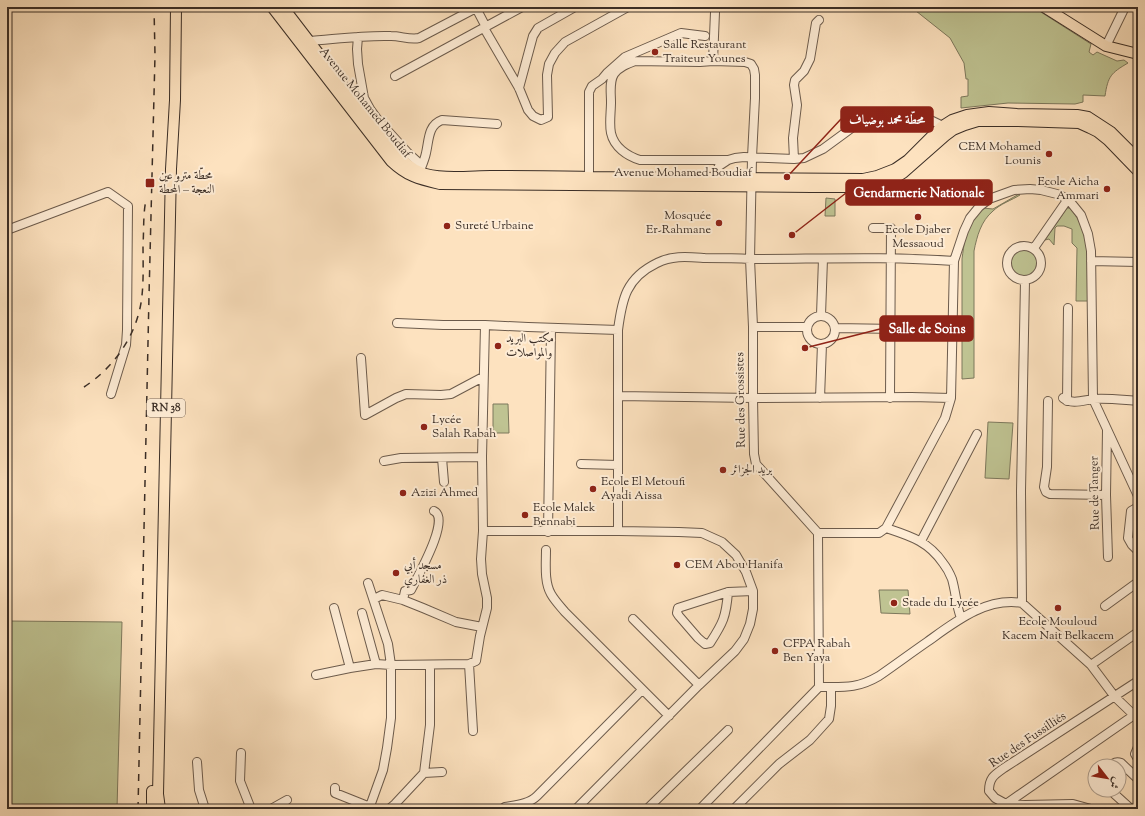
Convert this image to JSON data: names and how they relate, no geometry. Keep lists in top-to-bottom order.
{
  "streets": {
    "main road": ["Avenue Mohamed Boudiaf", "RN 38"],
    "street": ["Rue des Grossistes", "Rue de Tanger", "Rue des Fussilliés"]
  },
  "crossings": [
    ["Avenue Mohamed Boudiaf", "Rue des Grossistes"]
  ],
  "places": {
    "other": [
      "Salle Restaurant Traiteur Younes",
      "CEM Mohamed Lounis",
      "محطّة محمد بوضياف",
      "Ecole Aicha Ammari",
      "Ecole Djaber Messaoud",
      "Mosquée Er-Rahmane",
      "Sureté Urbaine",
      "Gendarmerie Nationale",
      "مكتب البريد والمواصلات",
      "Salle de Soins",
      "Lycée Salah Rabah",
      "بريد الجزائر",
      "Ecole El Metoufi Ayadi Aissa",
      "Azizi Ahmed",
      "Ecole Malek Bennabi",
      "CEM Abou Hanifa",
      "مسجد أبي ذر الغفاري",
      "Stade du Lycée",
      "Ecole Mouloud Kacem Nait Belkacem",
      "CFPA Rabah Ben Yaya"
    ],
    "transit": ["محطّة مترو عين النعجة – المحطة"]
  },
  "north": "bottom right"
}
